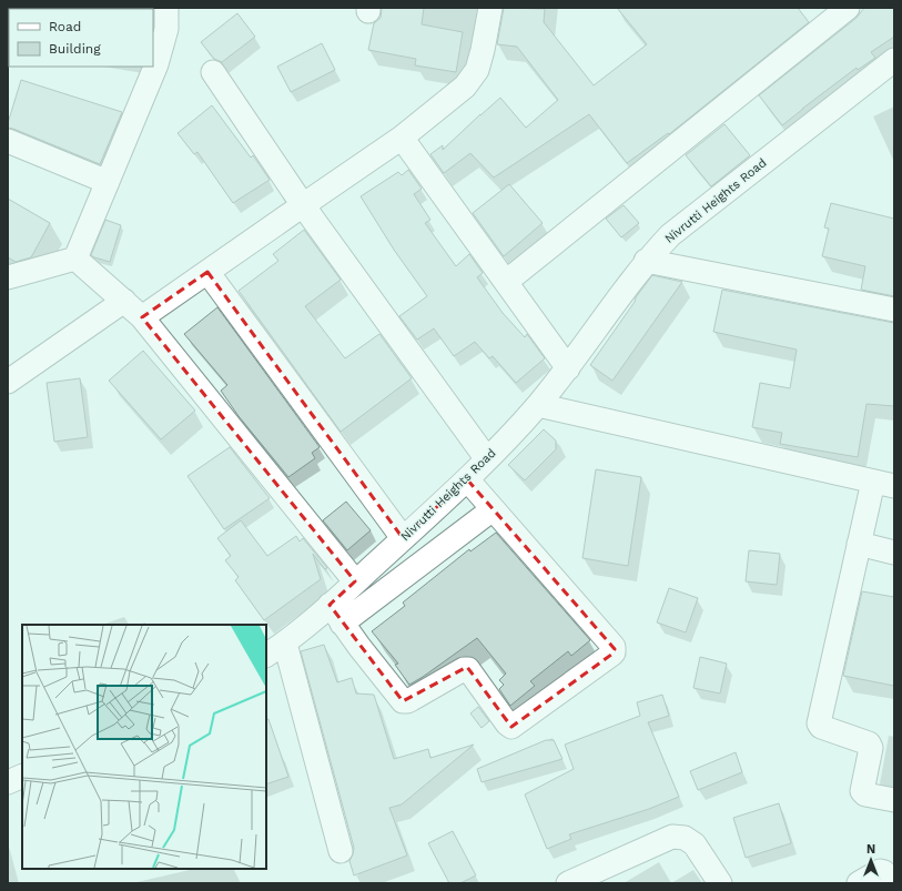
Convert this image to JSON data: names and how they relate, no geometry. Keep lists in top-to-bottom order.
{
  "streets": {
    "street": ["Nivrutti Heights Road"]
  },
  "legend": ["Road", "Building"],
  "north": "top"
}
